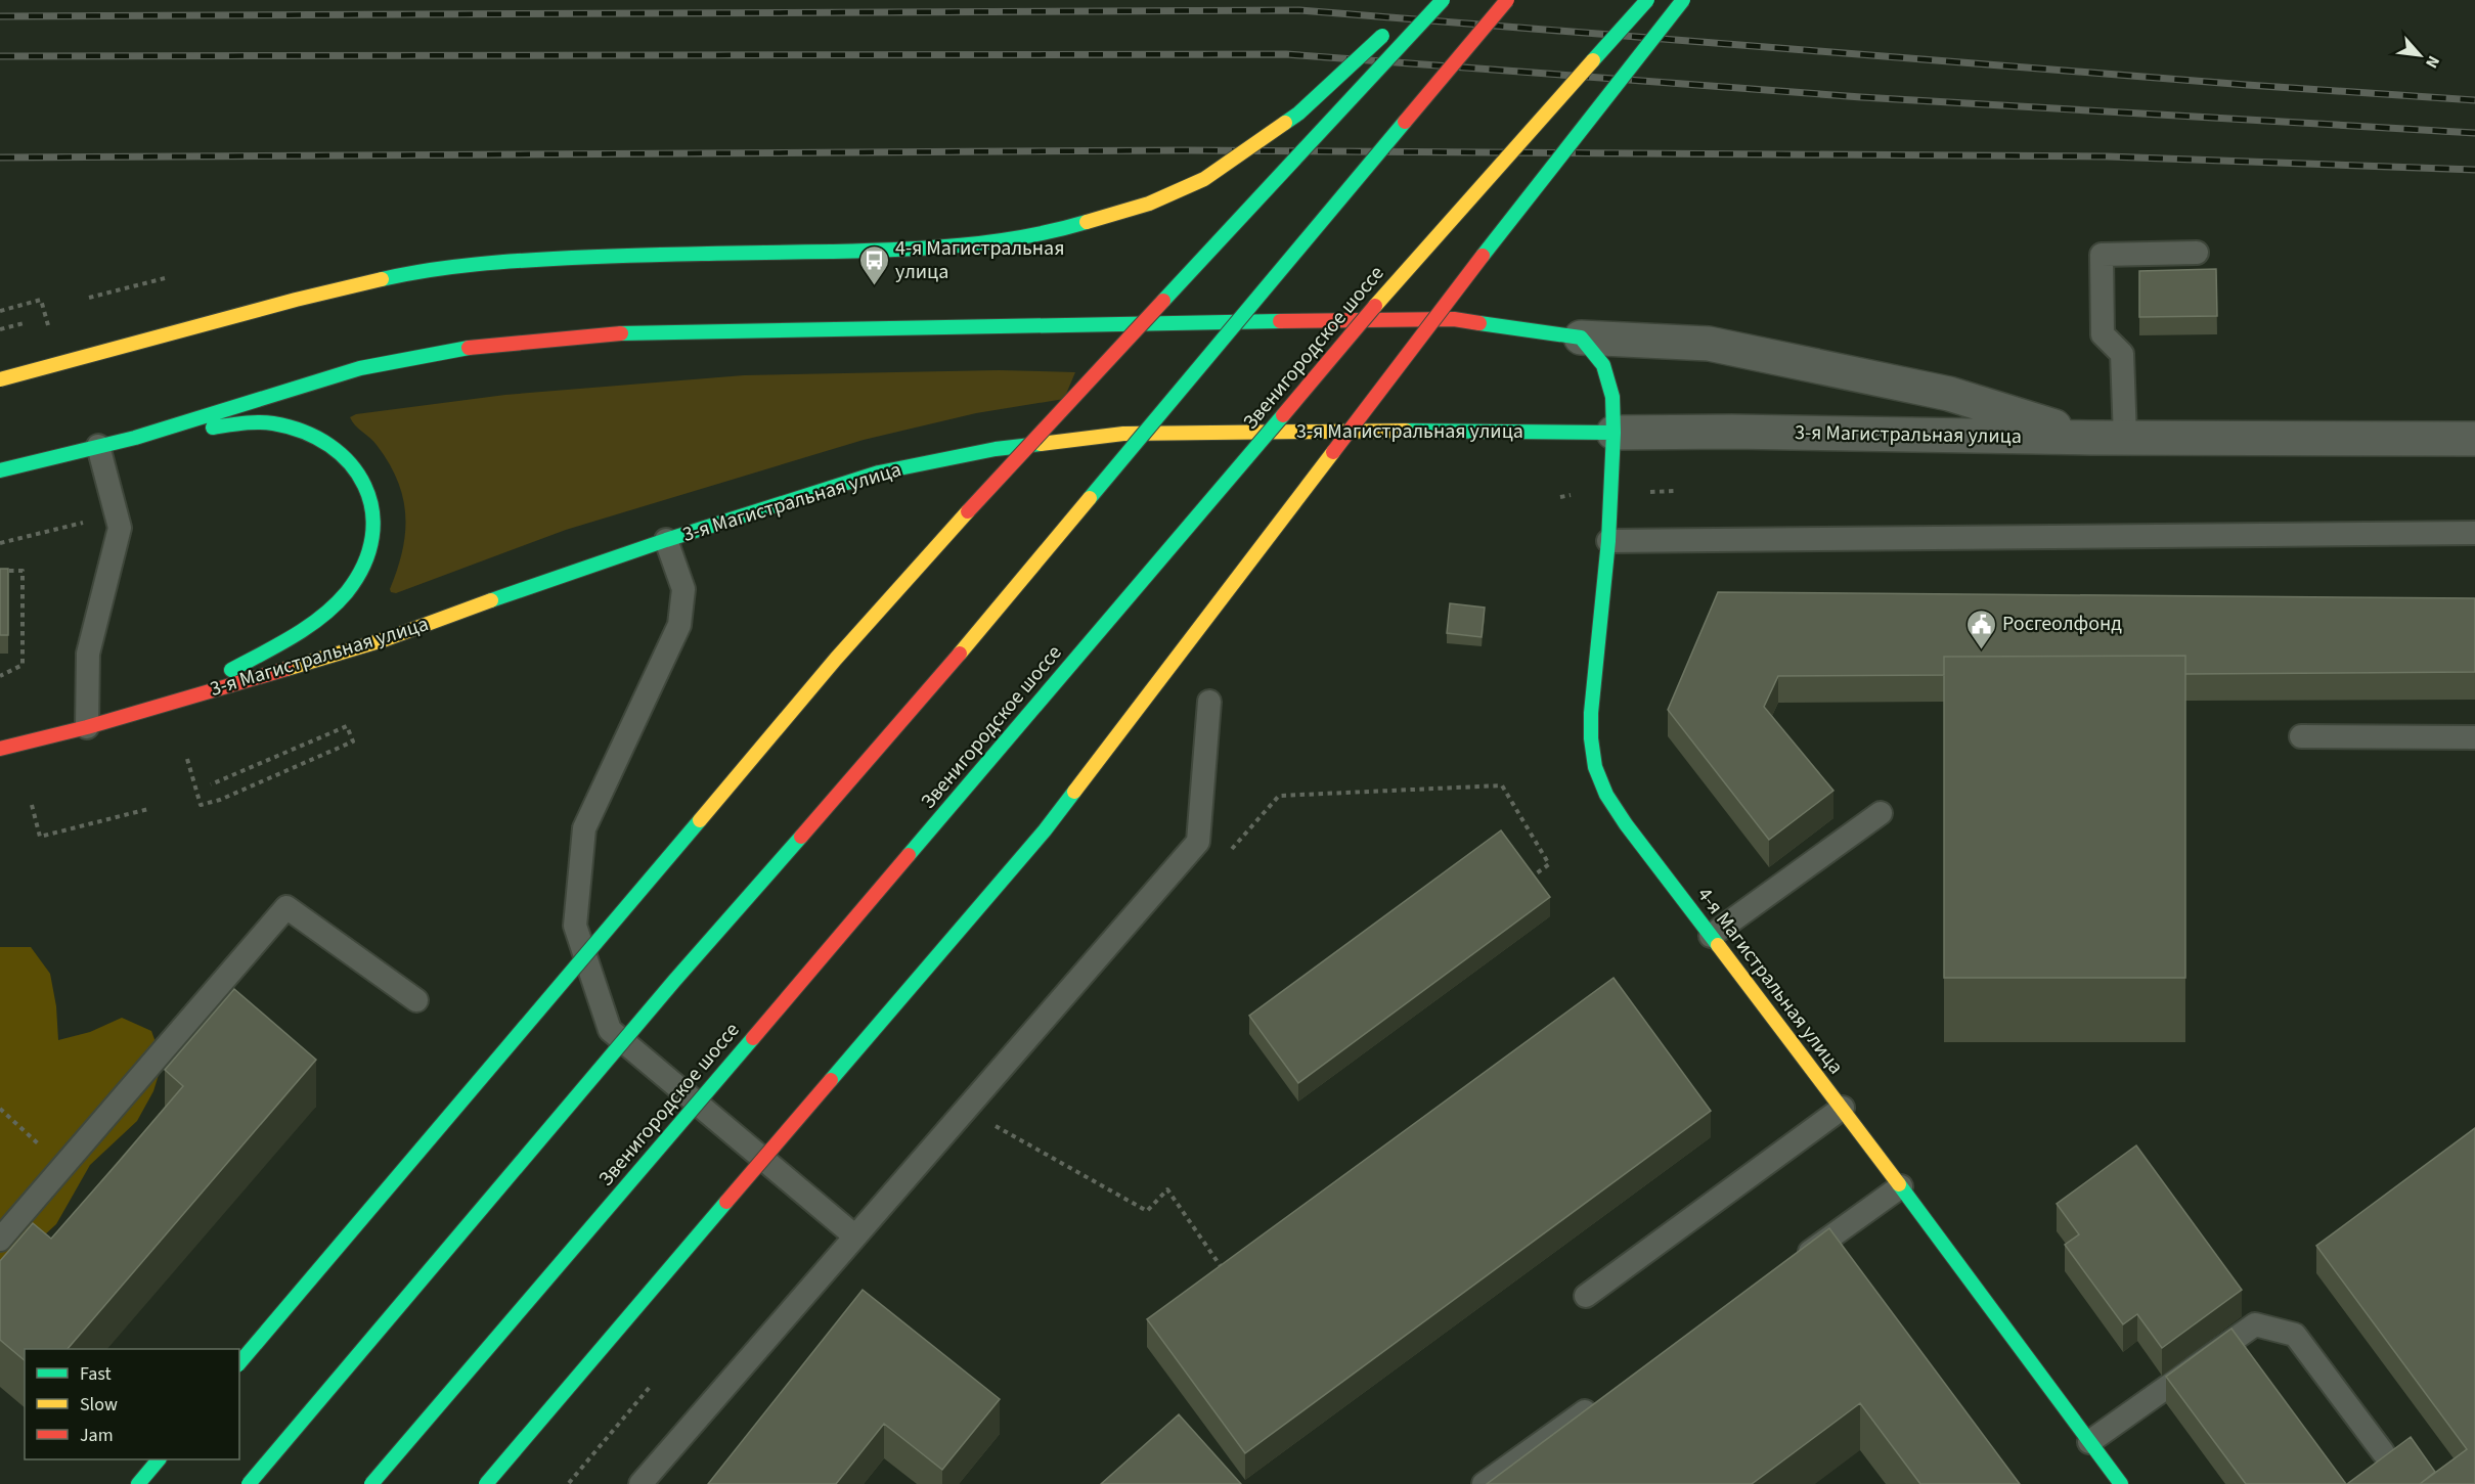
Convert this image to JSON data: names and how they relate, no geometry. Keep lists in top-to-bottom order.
{
  "streets": {
    "main road": ["Звенигородское шоссе", "3-я Магистральная улица", "4-я Магистральная улица"]
  },
  "crossings": [
    ["3-я Магистральная улица", "4-я Магистральная улица"]
  ],
  "places": {
    "bus stop": ["4-я Магистральная улица"],
    "public building": ["Росгеолфонд"]
  },
  "legend": ["Fast", "Slow", "Jam"],
  "north": "bottom right"
}
